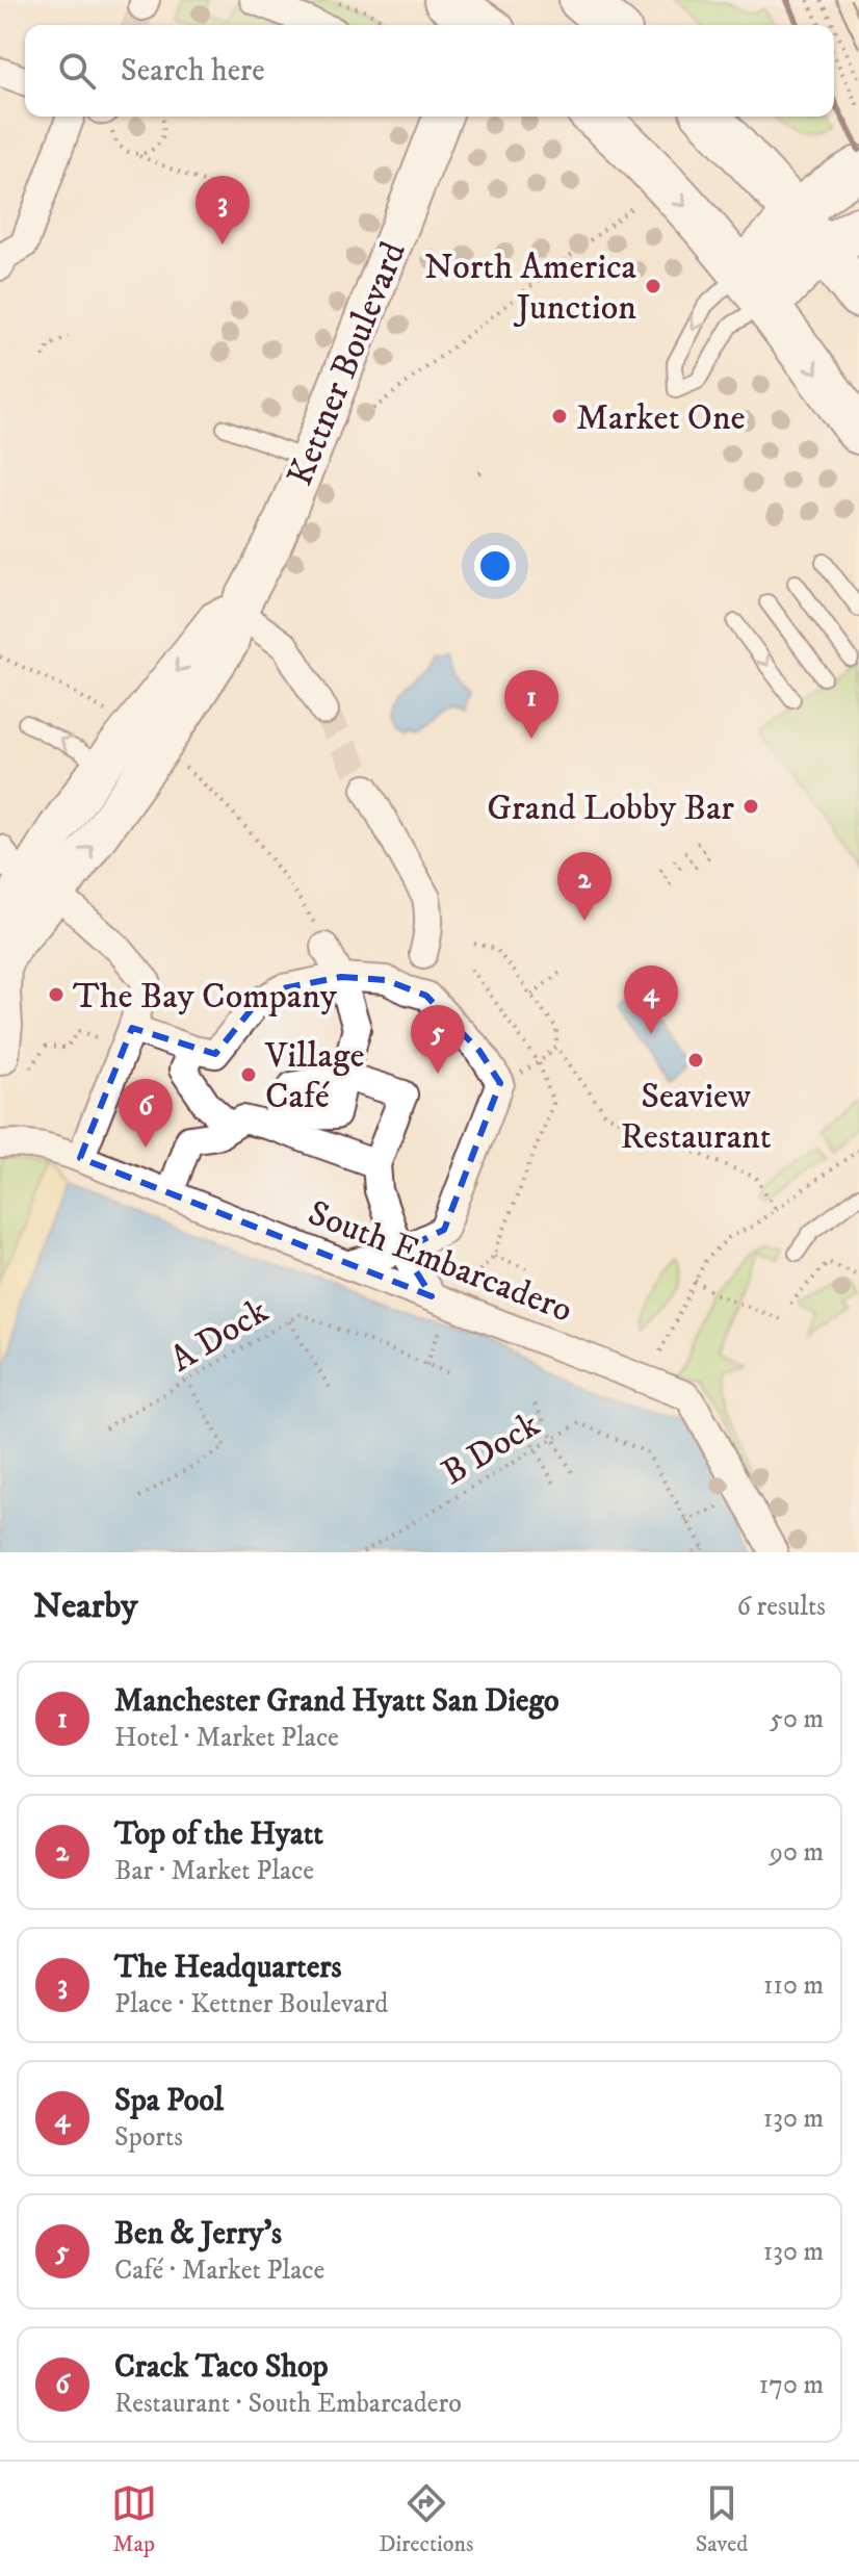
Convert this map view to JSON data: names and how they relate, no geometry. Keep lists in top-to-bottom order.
{
  "streets": {
    "street": ["Kettner Boulevard", "South Embarcadero"],
    "path": ["A Dock", "B Dock"]
  },
  "places": [
    "North America Junction",
    "Market One",
    "Grand Lobby Bar",
    "The Bay Company",
    "Seaview Restaurant",
    "Village Café"
  ],
  "page": {
    "search": "Search here",
    "pins": [
      "3",
      "1",
      "2",
      "4",
      "5",
      "6"
    ],
    "heading": ["Nearby", "6 results"],
    "list": [
      {
        "mark": "1",
        "name": "Manchester Grand Hyatt San Diego",
        "note": "Hotel · Market Place",
        "value": "50 m"
      },
      {
        "mark": "2",
        "name": "Top of the Hyatt",
        "note": "Bar · Market Place",
        "value": "90 m"
      },
      {
        "mark": "3",
        "name": "The Headquarters",
        "note": "Place · Kettner Boulevard",
        "value": "110 m"
      },
      {
        "mark": "4",
        "name": "Spa Pool",
        "note": "Sports",
        "value": "130 m"
      },
      {
        "mark": "5",
        "name": "Ben & Jerry's",
        "note": "Café · Market Place",
        "value": "130 m"
      },
      {
        "mark": "6",
        "name": "Crack Taco Shop",
        "note": "Restaurant · South Embarcadero",
        "value": "170 m"
      }
    ],
    "nav": ["Map", "Directions", "Saved"]
  }
}
